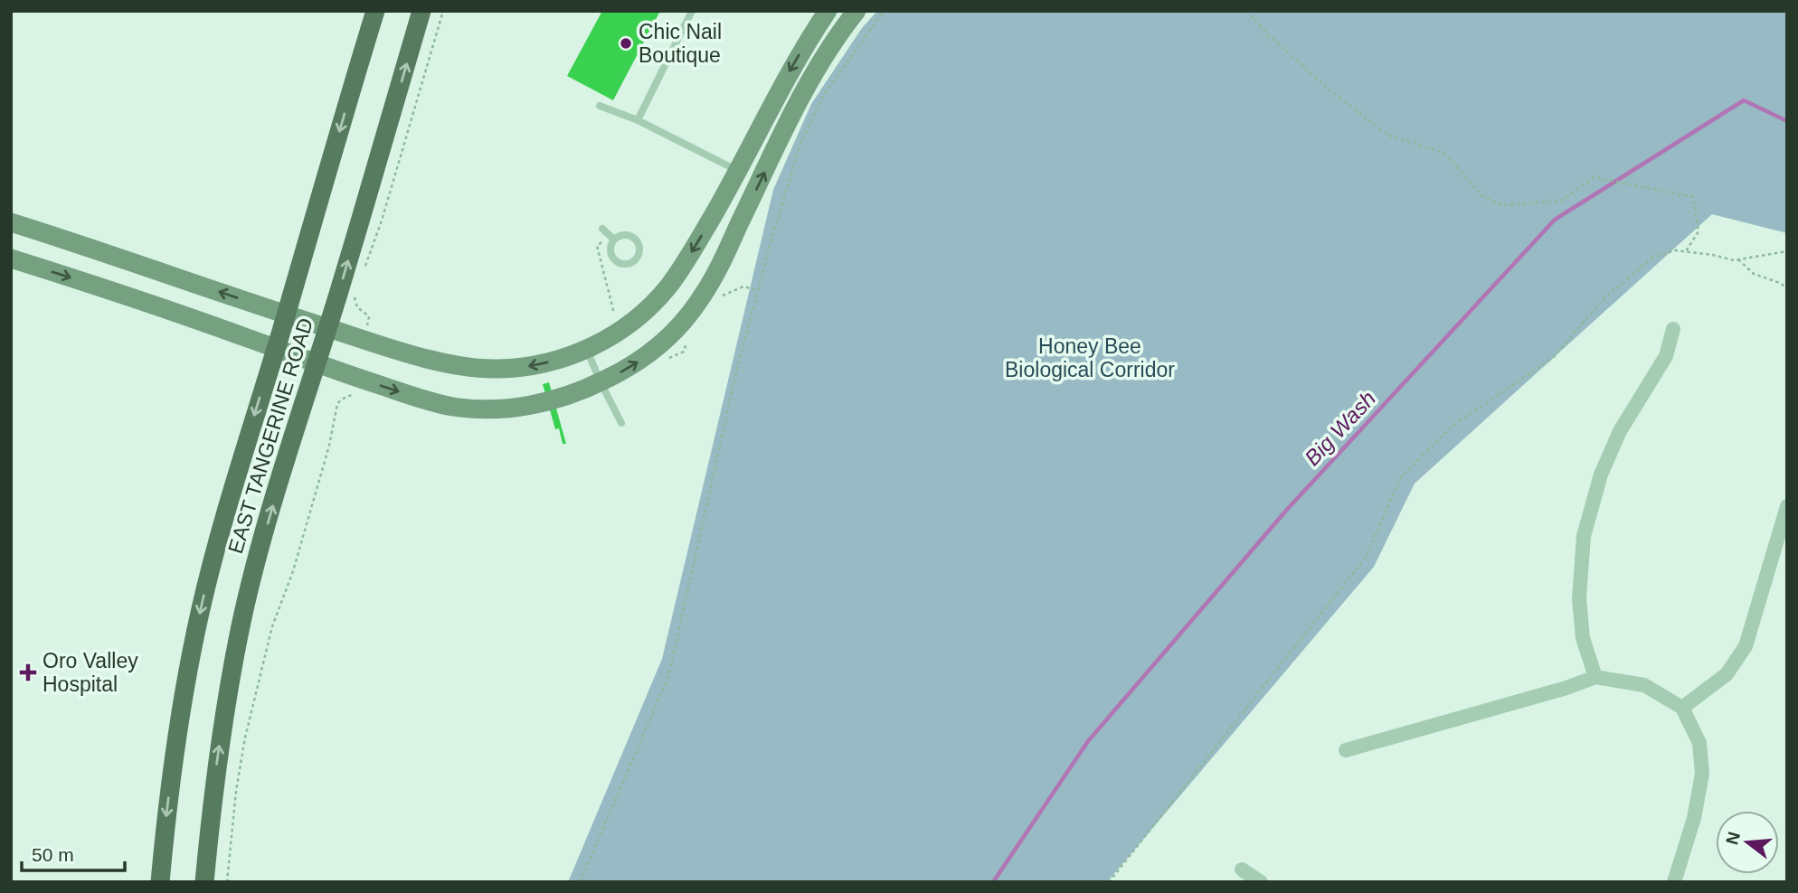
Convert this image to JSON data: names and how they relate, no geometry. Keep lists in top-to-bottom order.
{
  "streets": {
    "main road": ["EAST TANGERINE ROAD"]
  },
  "water": ["Big Wash"],
  "parks": ["Honey Bee Biological Corridor"],
  "places": {
    "other": ["Chic Nail Boutique"],
    "health": ["Oro Valley Hospital"]
  },
  "scale_bar": "50 m",
  "north": "left"
}
